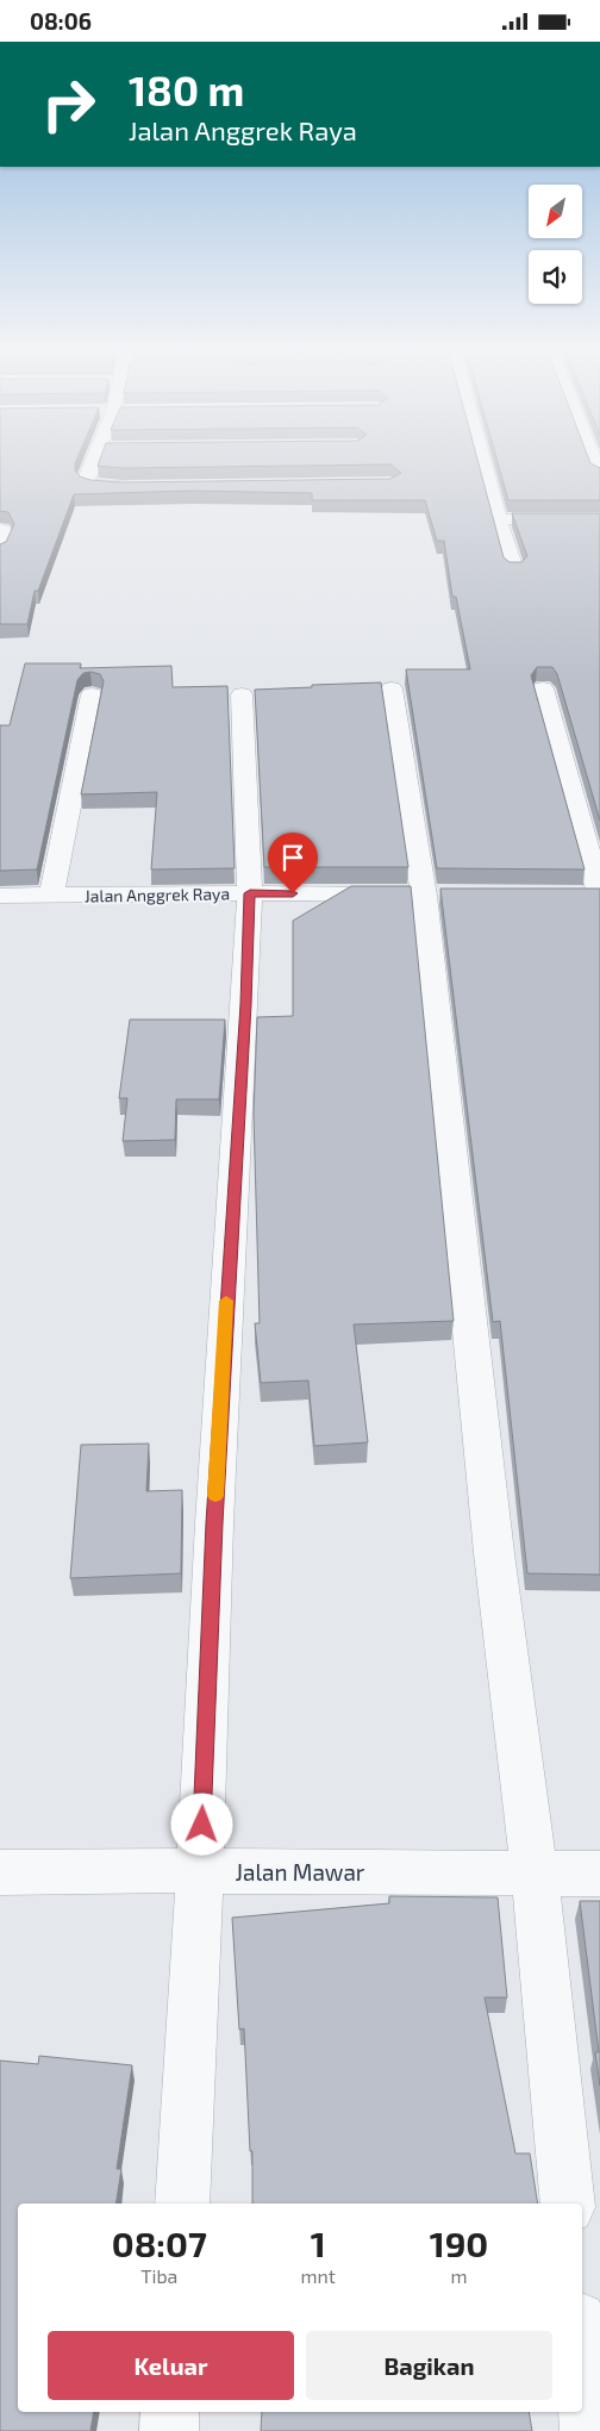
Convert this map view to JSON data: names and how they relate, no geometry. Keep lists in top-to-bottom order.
{
  "streets": {
    "street": ["Jalan Anggrek Raya", "Jalan Mawar"]
  },
  "north": "bottom left",
  "page": {
    "status": "08:06",
    "turn": ["180 m", "Jalan Anggrek Raya"],
    "eta": [
      "08:07",
      "Tiba",
      "1",
      "mnt",
      "190",
      "m"
    ],
    "buttons": ["Keluar", "Bagikan"]
  }
}
